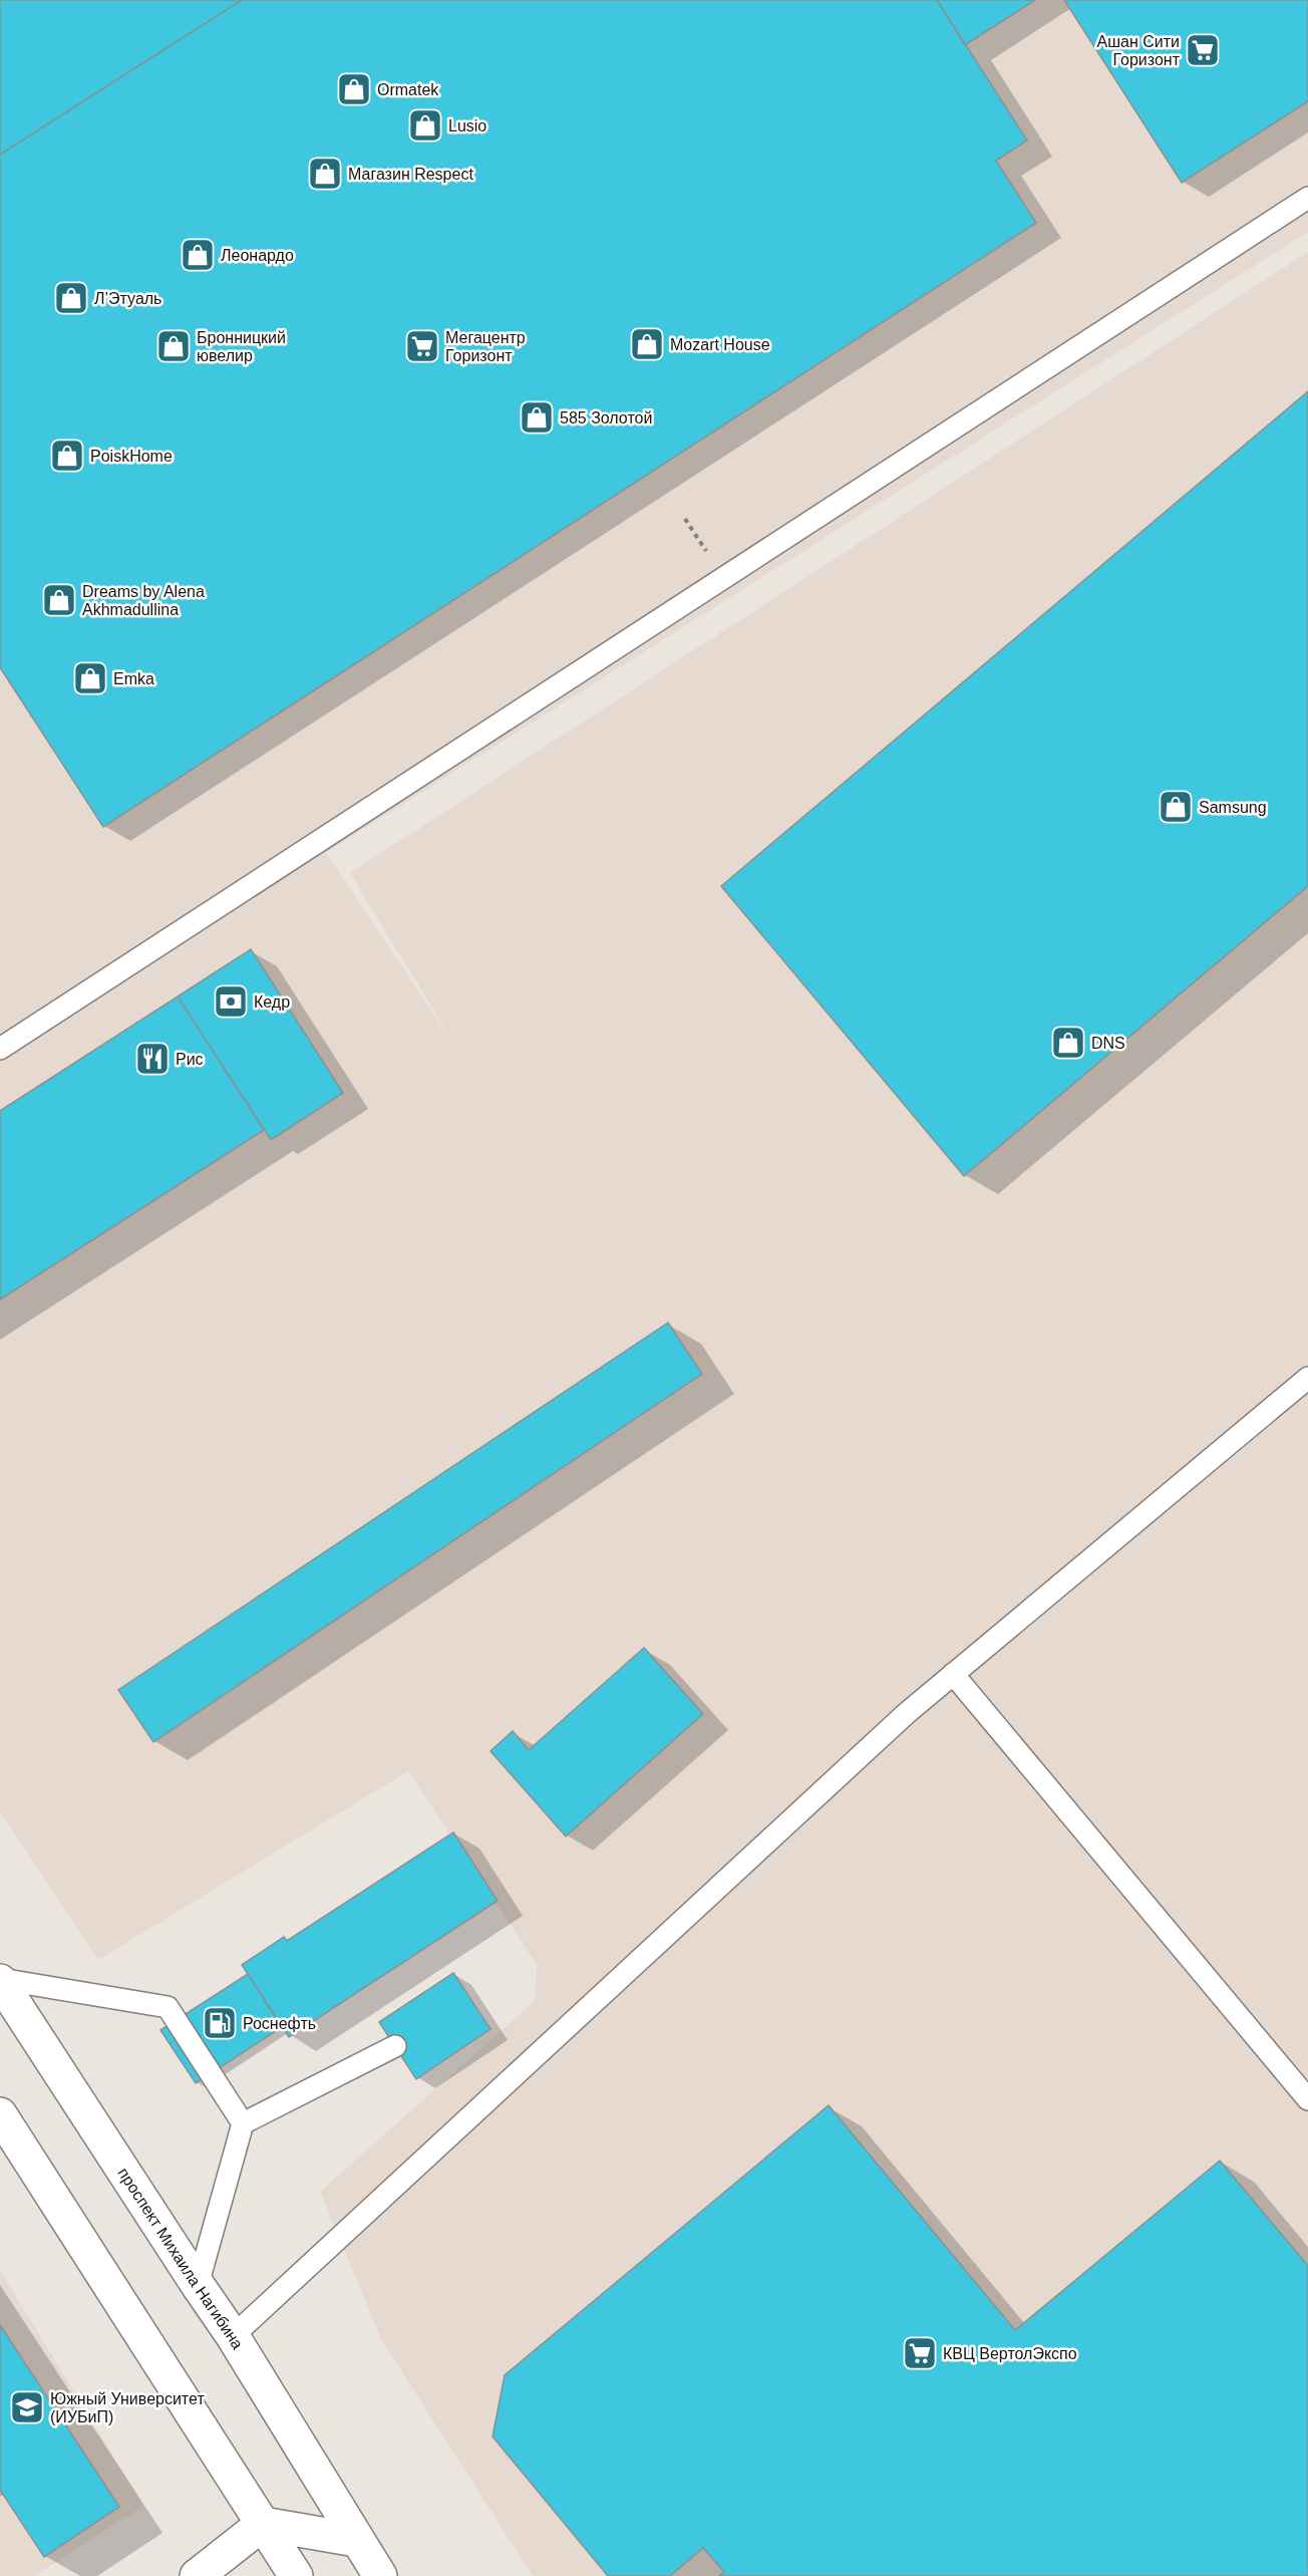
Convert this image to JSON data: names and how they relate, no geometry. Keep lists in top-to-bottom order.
{
  "streets": {
    "main road": ["проспект Михаила Нагибина"]
  },
  "places": {
    "supermarket": ["Ашан Сити Горизонт", "Мегацентр Горизонт", "КВЦ ВертолЭкспо"],
    "shop": [
      "Ormatek",
      "Lusio",
      "Магазин Respect",
      "Леонардо",
      "Л’Этуаль",
      "Mozart House",
      "Бронницкий ювелир",
      "585 Золотой",
      "PoiskHome",
      "Dreams by Alena Akhmadullina",
      "Emka",
      "Samsung",
      "DNS"
    ],
    "bank": ["Кедр"],
    "restaurant": ["Рис"],
    "fuel station": ["Роснефть"],
    "school or university": ["Южный Университет (ИУБиП)"]
  }
}
